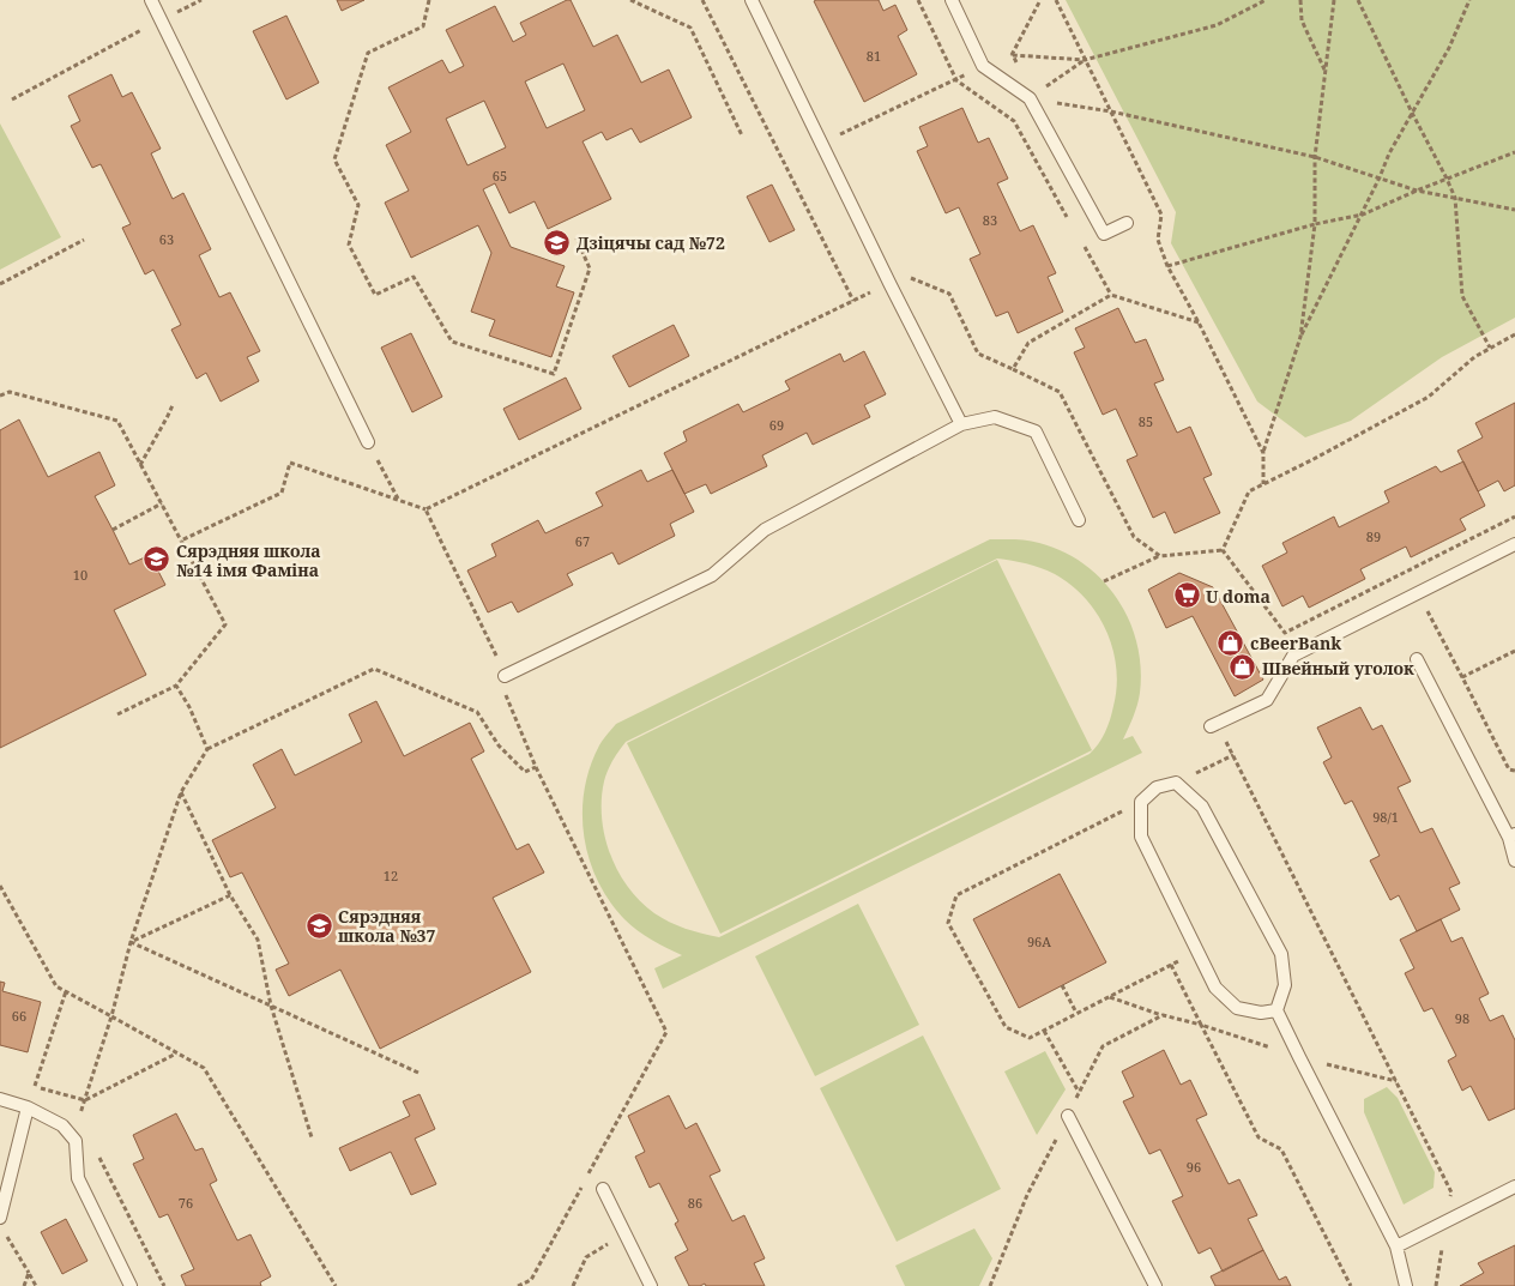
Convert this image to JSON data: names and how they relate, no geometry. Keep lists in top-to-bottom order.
{
  "places": {
    "school or university": ["Дзіцячы сад №72", "Сярэдняя школа №14 імя Фаміна", "Сярэдняя школа №37"],
    "supermarket": ["U doma"],
    "shop": ["cBeerBank", "Швейный уголок"]
  },
  "house_numbers": [
    "81",
    "65",
    "83",
    "63",
    "85",
    "69",
    "89",
    "67",
    "10",
    "98/1",
    "12",
    "96А",
    "66",
    "98",
    "96",
    "76",
    "86"
  ]
}
